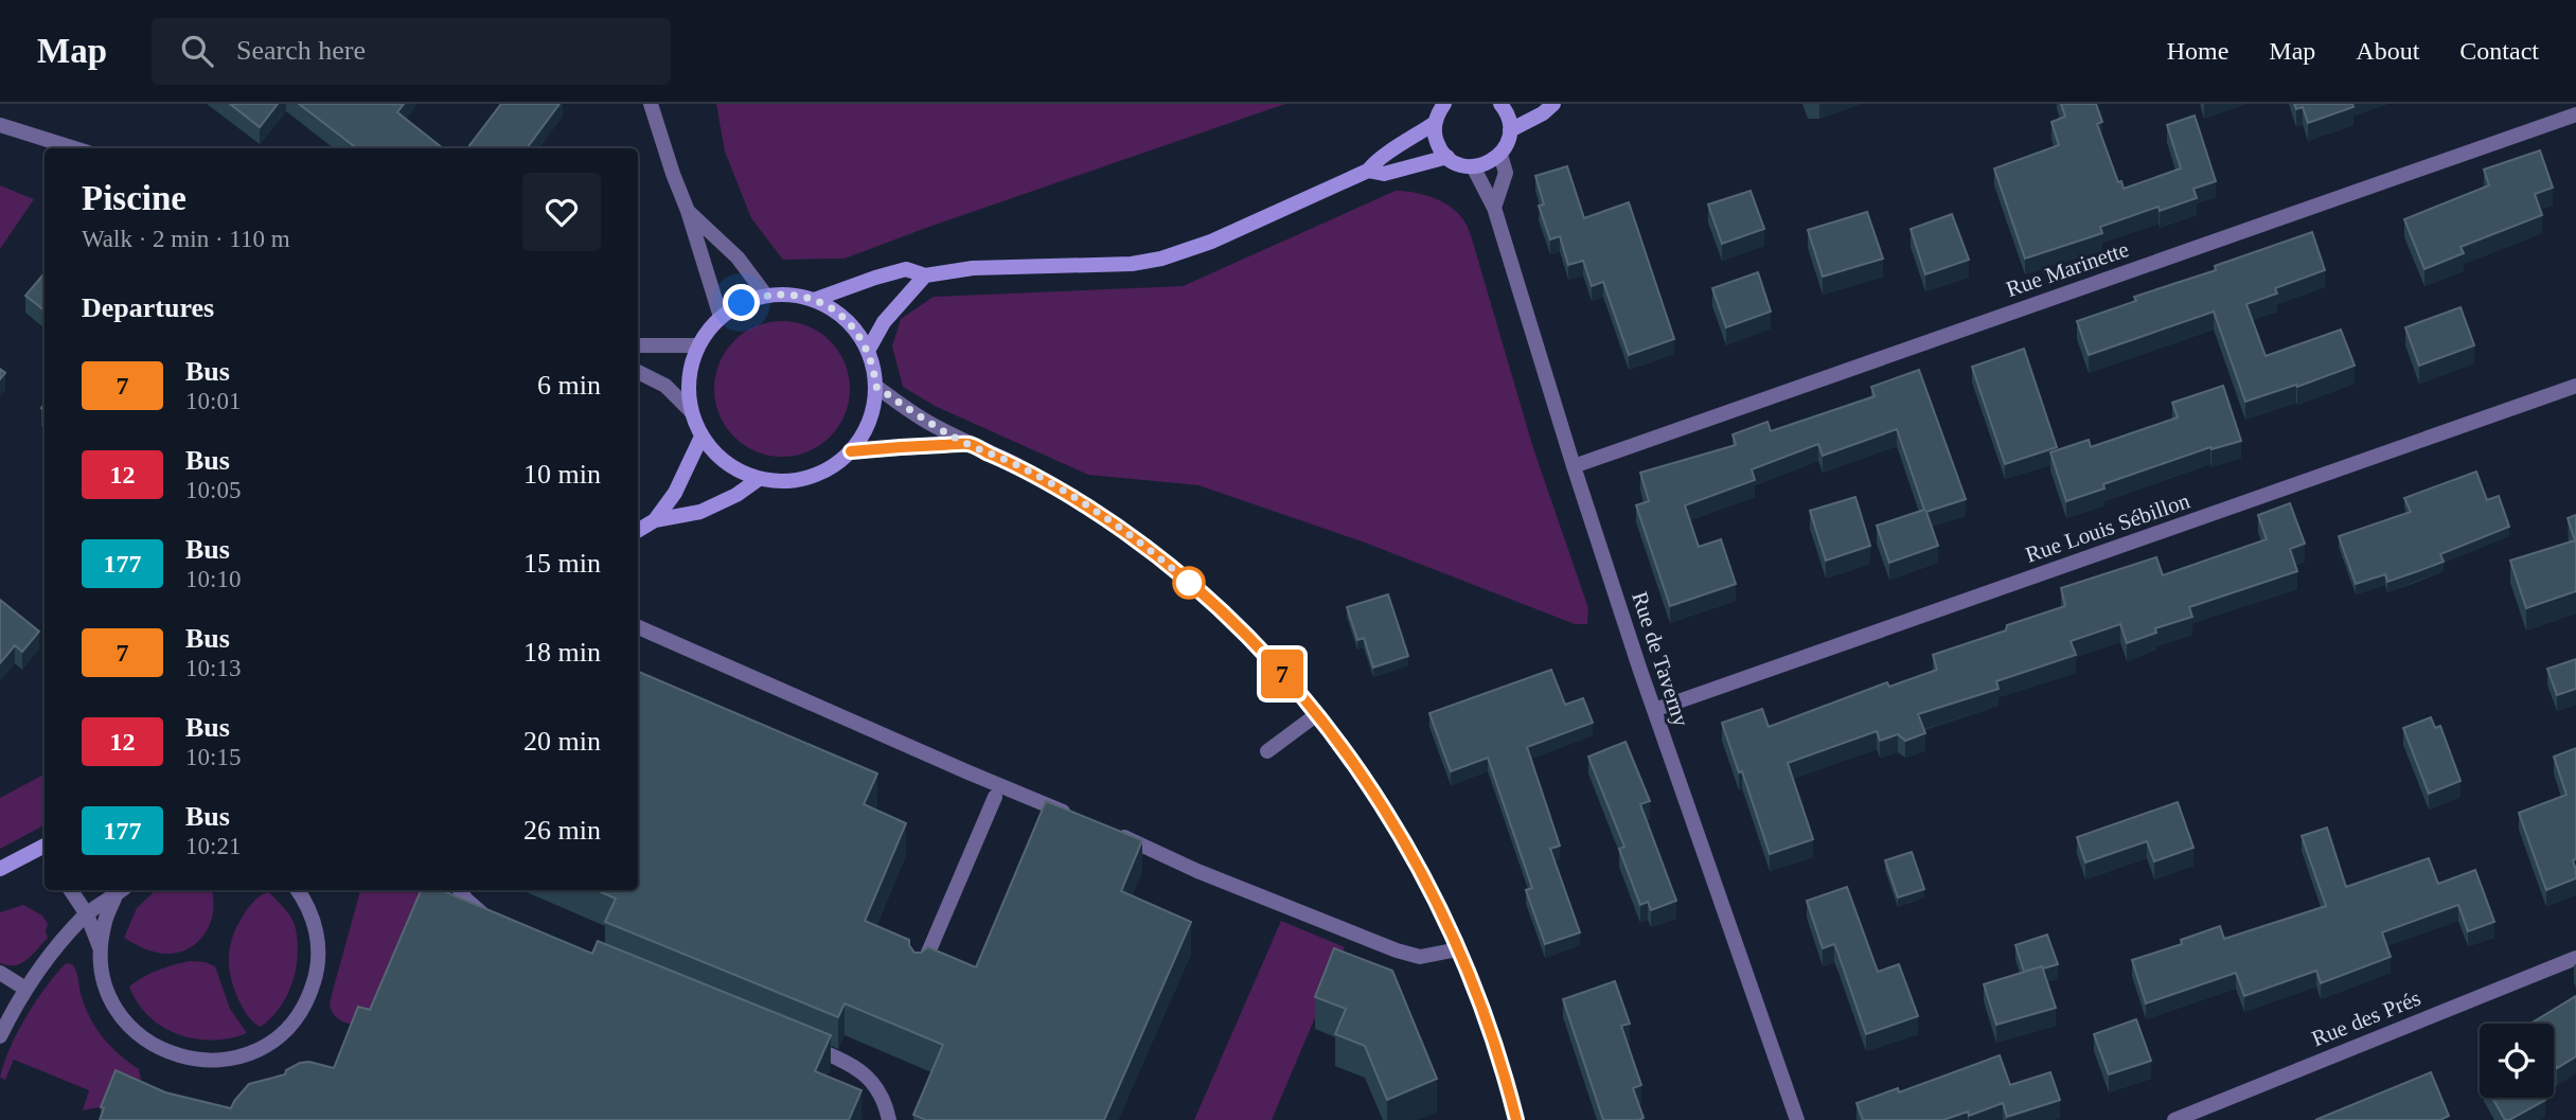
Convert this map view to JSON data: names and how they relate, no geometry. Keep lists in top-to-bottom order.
{
  "streets": {
    "street": [
      "Rue Marinette",
      "Rue Louis Sébillon",
      "Rue de Taverny",
      "Rue des Prés"
    ]
  },
  "crossings": [
    ["Rue Marinette", "Rue de Taverny"],
    ["Rue Louis Sébillon", "Rue de Taverny"]
  ],
  "lines": ["bus line 7"],
  "page": {
    "header": "Map",
    "search": "Search here",
    "nav": [
      "Home",
      "Map",
      "About",
      "Contact"
    ],
    "on_map": "7",
    "heading": [
      ["Piscine", "Walk · 2 min · 110 m"],
      "Departures"
    ],
    "list": [
      {
        "mark": "7",
        "name": "Bus",
        "note": "10:01",
        "value": "6 min"
      },
      {
        "mark": "12",
        "name": "Bus",
        "note": "10:05",
        "value": "10 min"
      },
      {
        "mark": "177",
        "name": "Bus",
        "note": "10:10",
        "value": "15 min"
      },
      {
        "mark": "7",
        "name": "Bus",
        "note": "10:13",
        "value": "18 min"
      },
      {
        "mark": "12",
        "name": "Bus",
        "note": "10:15",
        "value": "20 min"
      },
      {
        "mark": "177",
        "name": "Bus",
        "note": "10:21",
        "value": "26 min"
      }
    ]
  }
}
